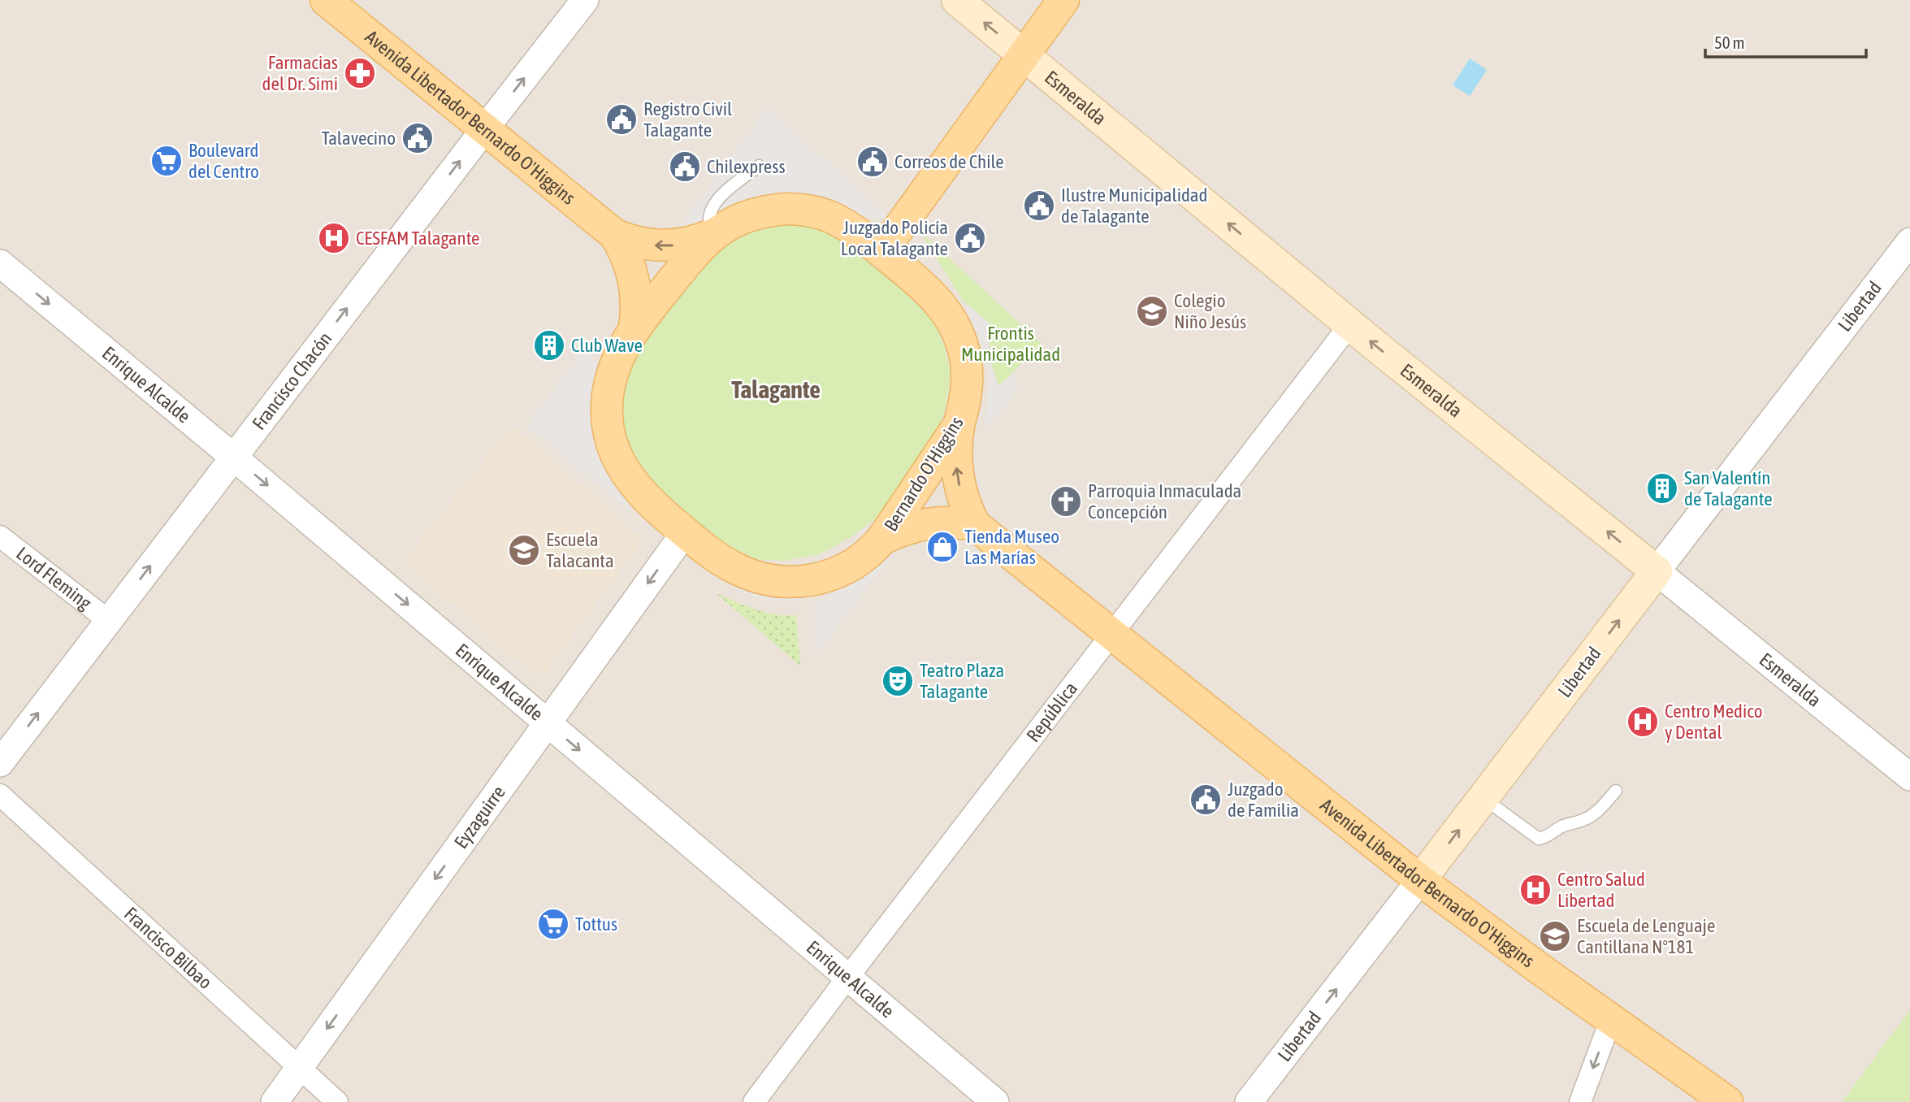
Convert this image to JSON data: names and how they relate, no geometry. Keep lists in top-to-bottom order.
{
  "streets": {
    "main road": [
      "Esmeralda",
      "Avenida Libertador Bernardo O'Higgins",
      "Libertad",
      "Bernardo O'Higgins"
    ],
    "street": [
      "Francisco Chacón",
      "Enrique Alcalde",
      "Lord Fleming",
      "República",
      "Eyzaguirre",
      "Francisco Bilbao"
    ]
  },
  "crossings": [
    ["Esmeralda", "Libertad"],
    ["Esmeralda", "República"],
    ["Avenida Libertador Bernardo O'Higgins", "Libertad"],
    ["Avenida Libertador Bernardo O'Higgins", "Francisco Chacón"],
    ["Avenida Libertador Bernardo O'Higgins", "Bernardo O'Higgins"],
    ["Avenida Libertador Bernardo O'Higgins", "República"],
    ["Francisco Chacón", "Enrique Alcalde"],
    ["Francisco Chacón", "Lord Fleming"],
    ["Enrique Alcalde", "República"],
    ["Enrique Alcalde", "Eyzaguirre"],
    ["Bernardo O'Higgins", "Eyzaguirre"],
    ["Eyzaguirre", "Francisco Bilbao"]
  ],
  "one_way": [
    "Esmeralda",
    "Libertad",
    "Francisco Chacón",
    "Enrique Alcalde",
    "Eyzaguirre"
  ],
  "districts": ["Talagante"],
  "parks": ["Frontis Municipalidad"],
  "places": {
    "pharmacy": ["Farmacias del Dr. Simi"],
    "public building": [
      "Registro Civil Talagante",
      "Talavecino",
      "Correos de Chile",
      "Chilexpress",
      "Ilustre Municipalidad de Talagante",
      "Juzgado Policía Local Talagante",
      "Juzgado de Familia"
    ],
    "supermarket": ["Boulevard del Centro", "Tottus"],
    "hospital": ["CESFAM Talagante", "Centro Medico y Dental", "Centro Salud Libertad"],
    "school or university": ["Colegio Niño Jesús", "Escuela Talacanta", "Escuela de Lenguaje Cantillana Nº181"],
    "building": ["Club Wave", "San Valentín de Talagante"],
    "church": ["Parroquia Inmaculada Concepción"],
    "shop": ["Tienda Museo Las Marías"],
    "theatre": ["Teatro Plaza Talagante"]
  },
  "scale_bar": "50 m"
}
